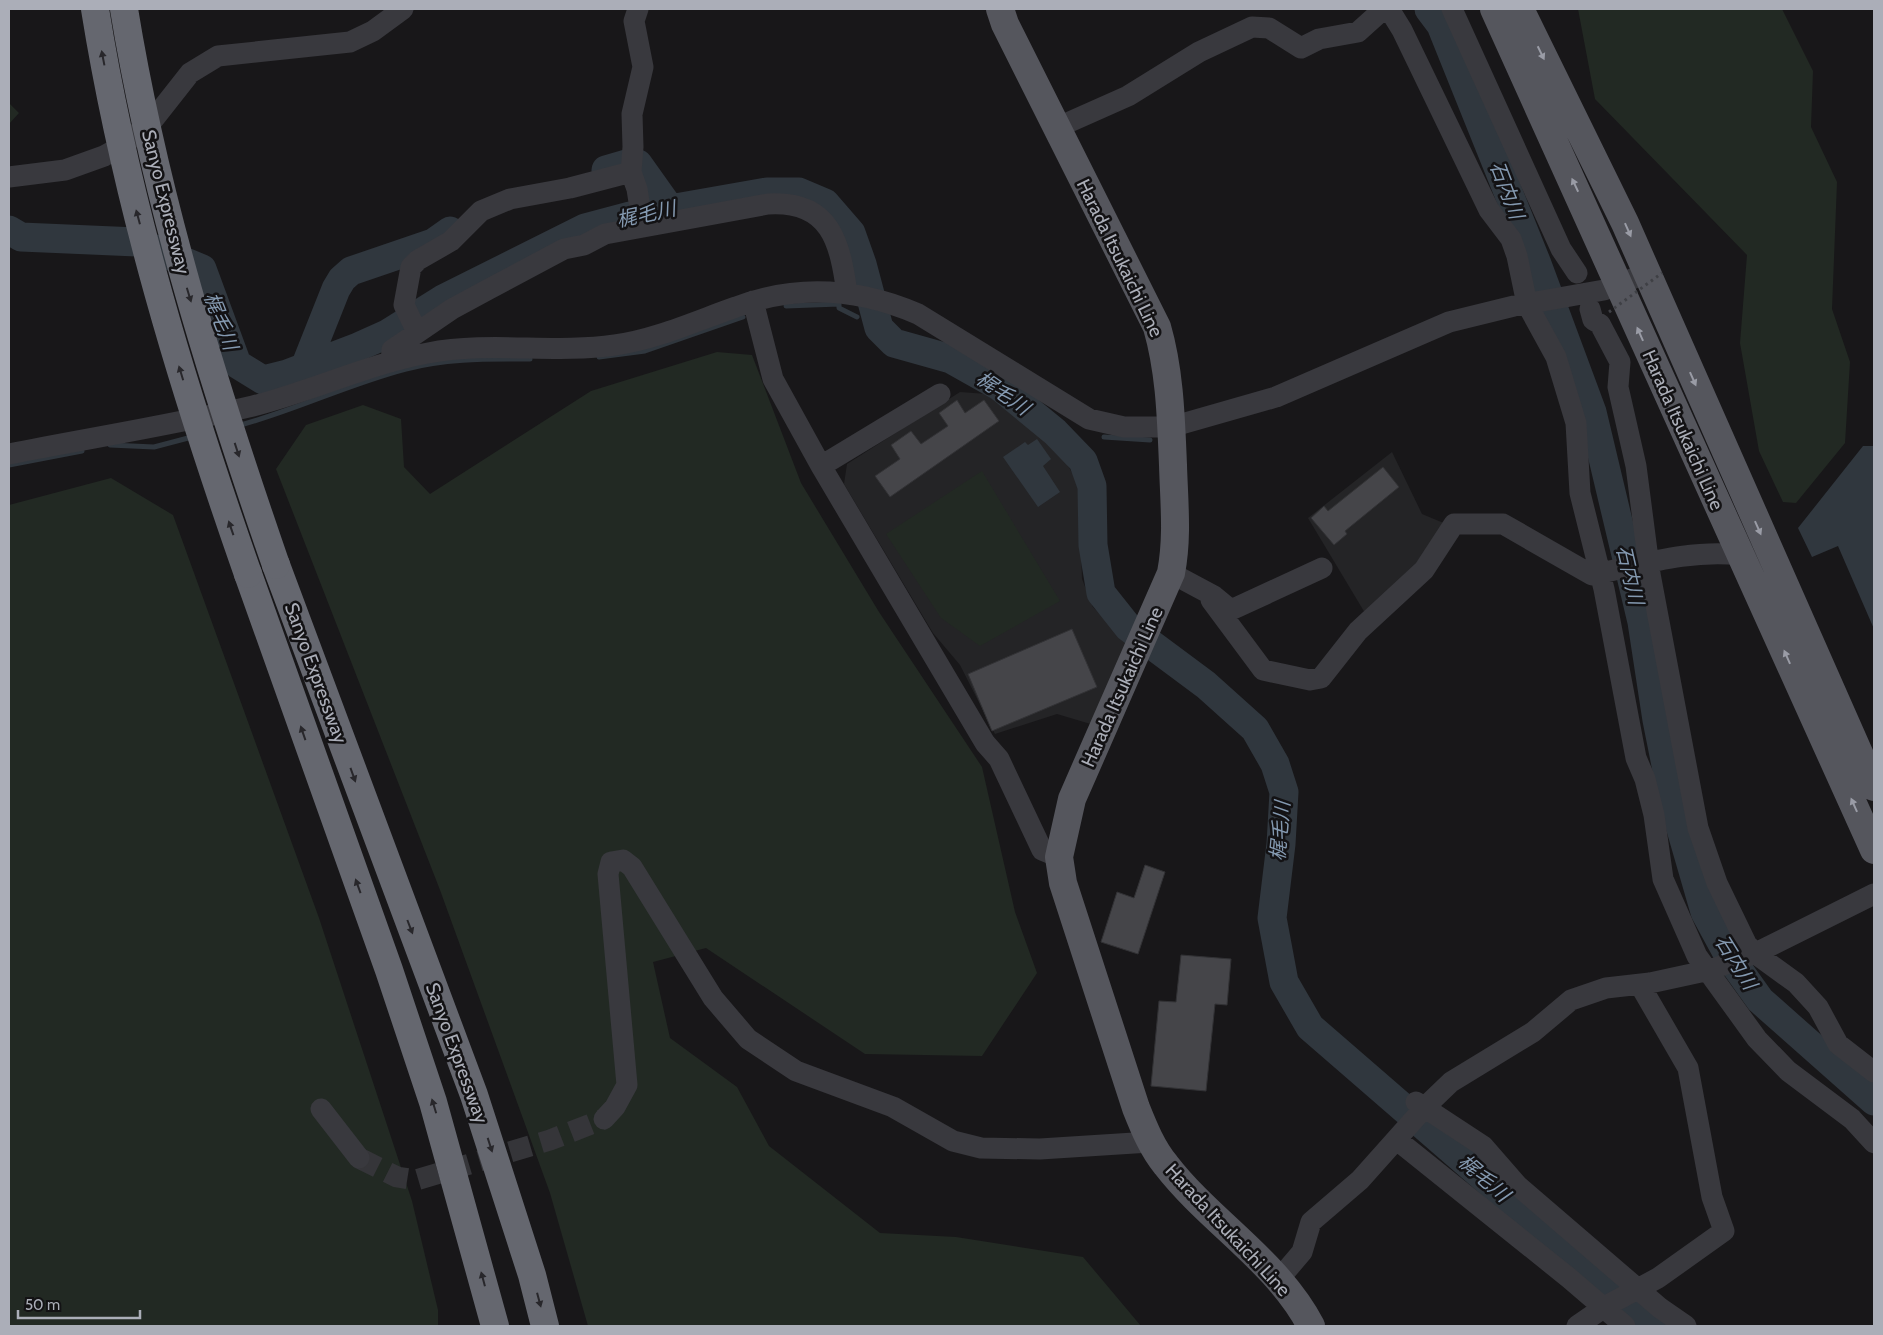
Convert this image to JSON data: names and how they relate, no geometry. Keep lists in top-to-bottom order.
{
  "streets": {
    "highway": ["Sanyo Expressway"],
    "main road": ["Harada Itsukaichi Line"]
  },
  "water": ["石内川", "梶毛川"],
  "scale_bar": "50 m"
}
